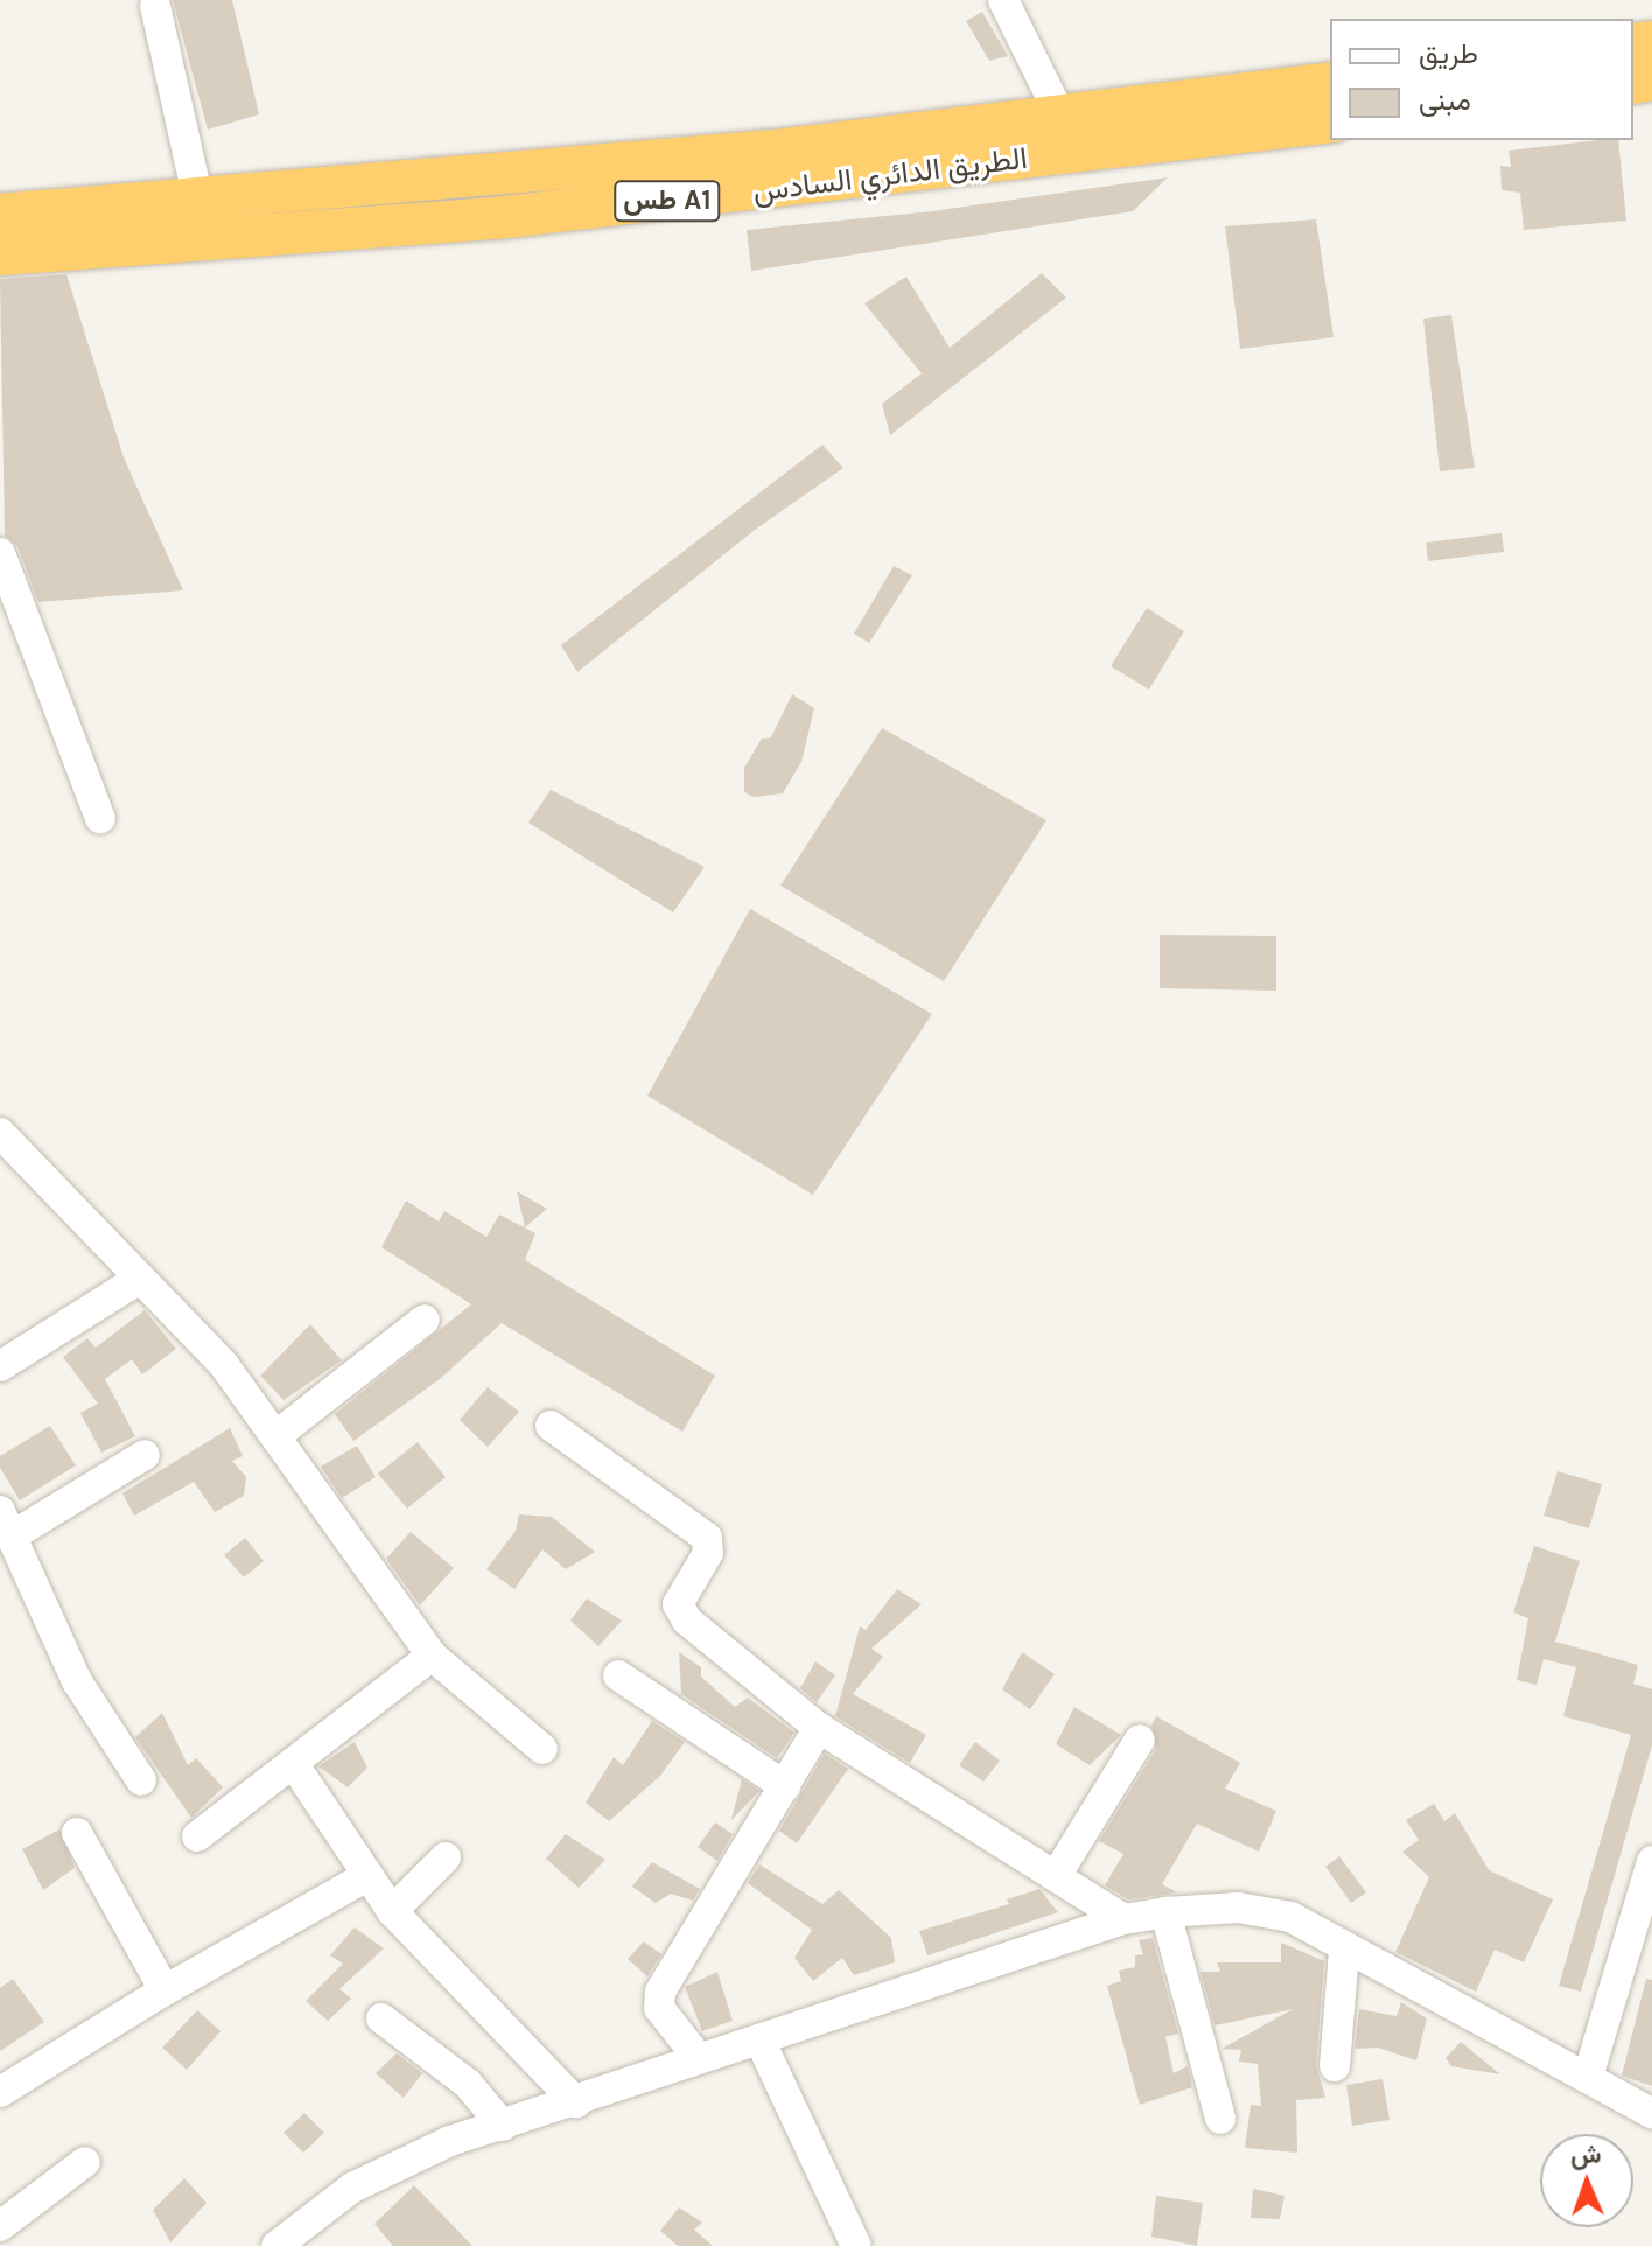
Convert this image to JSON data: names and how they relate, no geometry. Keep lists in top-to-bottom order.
{
  "streets": {
    "highway": ["الطريق الدائري السادس", "طس A1"]
  },
  "legend": ["طريق", "مبنى"],
  "north": "top"
}
